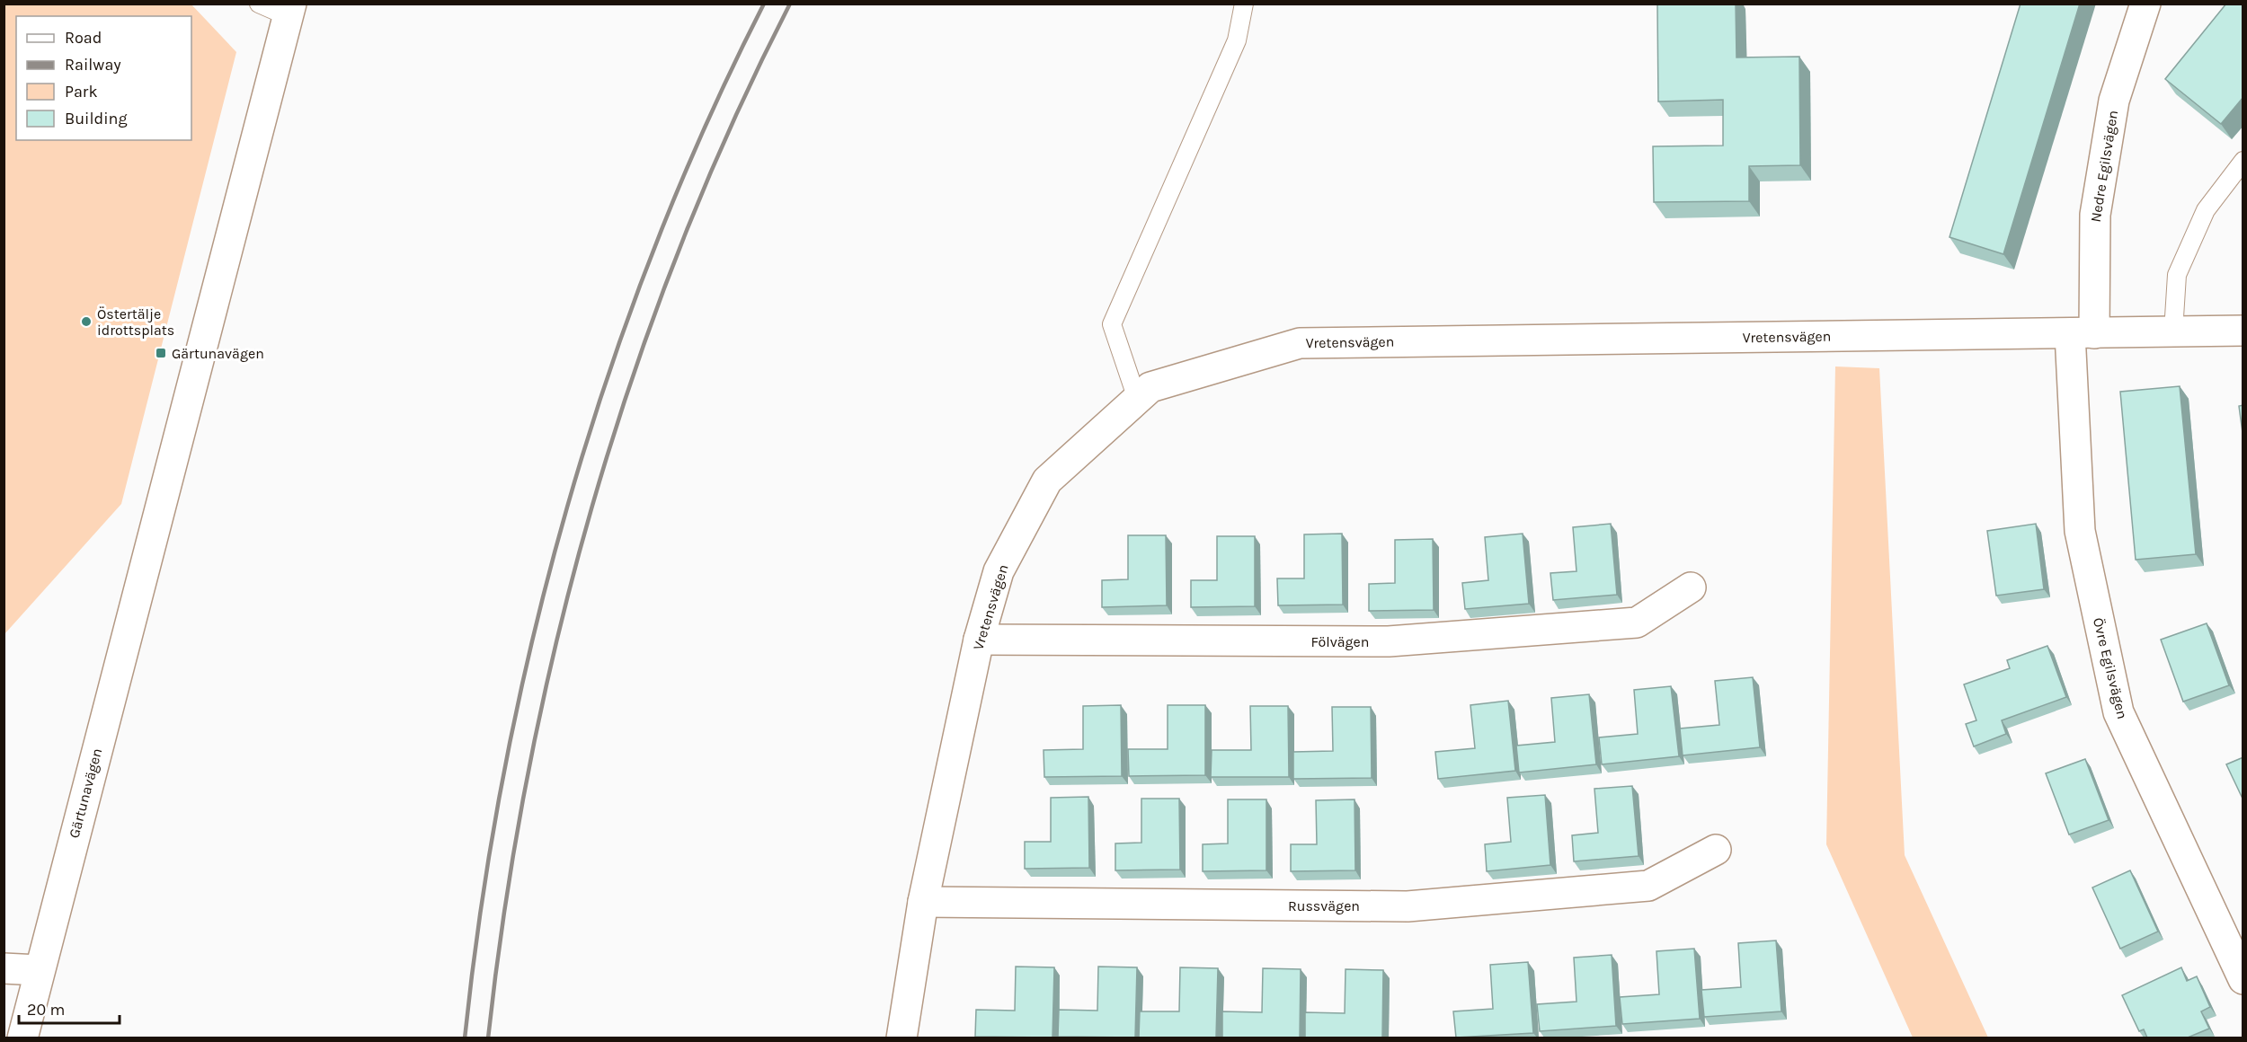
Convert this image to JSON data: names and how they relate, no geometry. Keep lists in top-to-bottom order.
{
  "streets": {
    "street": [
      "Nedre Egilsvägen",
      "Vretensvägen",
      "Fölvägen",
      "Övre Egilsvägen",
      "Gärtunavägen",
      "Russvägen"
    ]
  },
  "crossings": [
    ["Nedre Egilsvägen", "Vretensvägen"],
    ["Nedre Egilsvägen", "Övre Egilsvägen"],
    ["Vretensvägen", "Fölvägen"],
    ["Vretensvägen", "Övre Egilsvägen"],
    ["Vretensvägen", "Russvägen"]
  ],
  "places": {
    "other": ["Östertälje idrottsplats"],
    "transit": ["Gärtunavägen"]
  },
  "legend": [
    "Road",
    "Railway",
    "Park",
    "Building"
  ],
  "scale_bar": "20 m"
}
